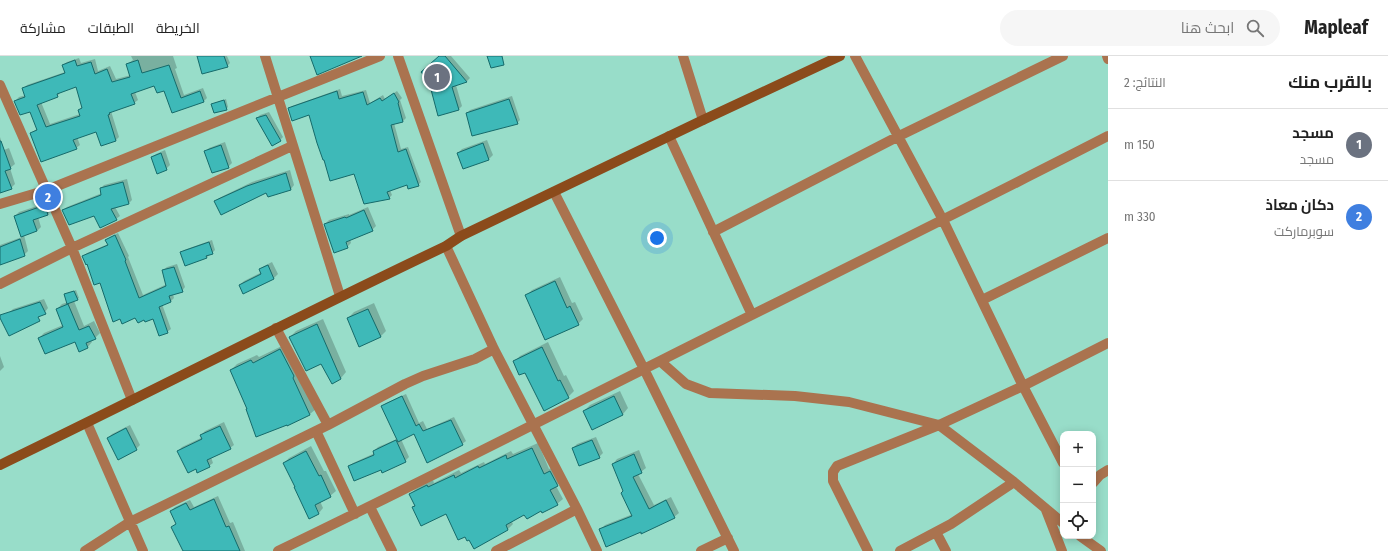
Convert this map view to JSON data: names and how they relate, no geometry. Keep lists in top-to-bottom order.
{
  "page": {
    "header": "Mapleaf",
    "search": "ابحث هنا",
    "nav": ["الخريطة", "الطبقات", "مشاركة"],
    "heading": ["بالقرب منك", "النتائج: 2"],
    "pins": ["1", "2"],
    "list": [
      {
        "mark": "1",
        "name": "مسجد",
        "note": "مسجد",
        "value": "150 m"
      },
      {
        "mark": "2",
        "name": "دكان معاذ",
        "note": "سوبرماركت",
        "value": "330 m"
      }
    ],
    "map_buttons": ["+", "−"]
  }
}
